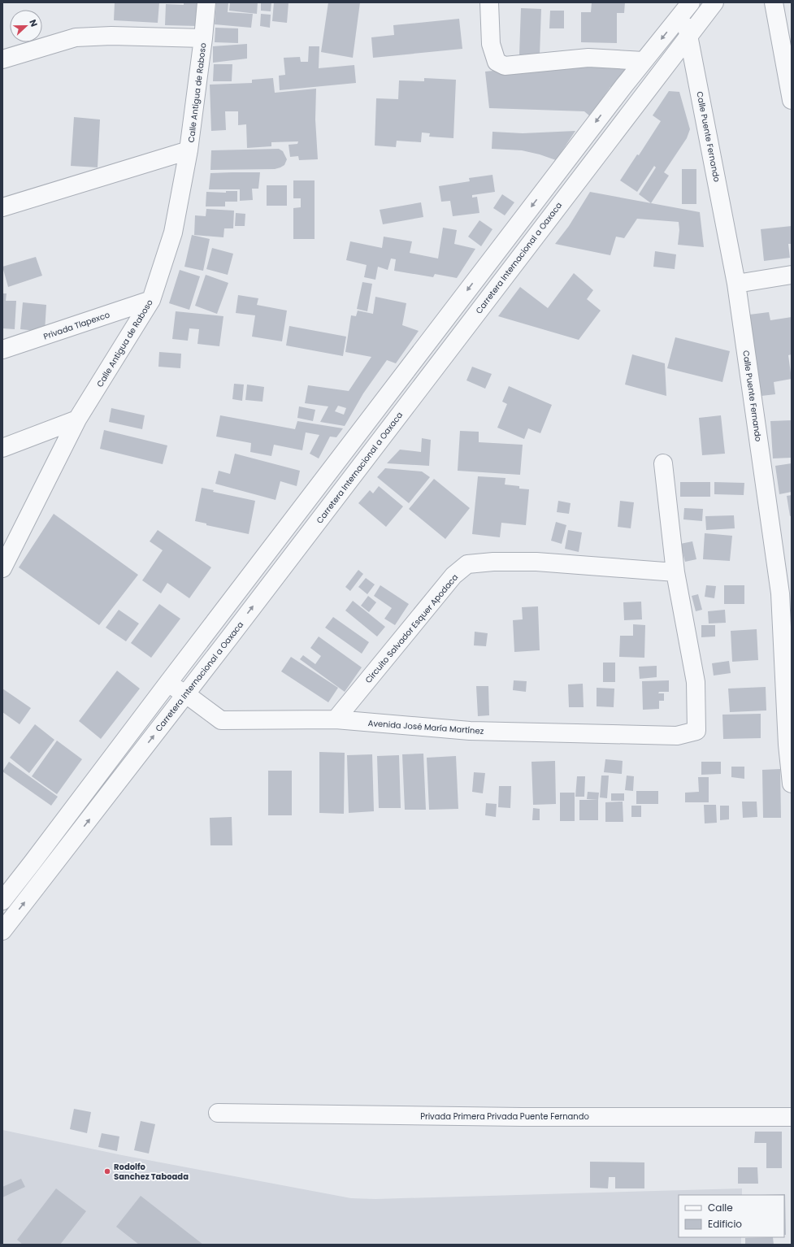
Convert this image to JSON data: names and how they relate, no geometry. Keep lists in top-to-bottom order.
{
  "streets": {
    "street": [
      "Calle Antigua de Raboso",
      "Calle Puente Fernando",
      "Carretera Internacional a Oaxaca",
      "Privada Tlapexco",
      "Circuito Salvador Esquer Apodaca",
      "Avenida José María Martínez",
      "Privada Primera Privada Puente Fernando"
    ]
  },
  "crossings": [
    ["Calle Antigua de Raboso", "Privada Tlapexco"],
    ["Calle Puente Fernando", "Carretera Internacional a Oaxaca"],
    ["Carretera Internacional a Oaxaca", "Avenida José María Martínez"],
    ["Circuito Salvador Esquer Apodaca", "Avenida José María Martínez"]
  ],
  "places": ["Rodolfo Sanchez Taboada"],
  "legend": ["Calle", "Edificio"],
  "north": "right"
}
